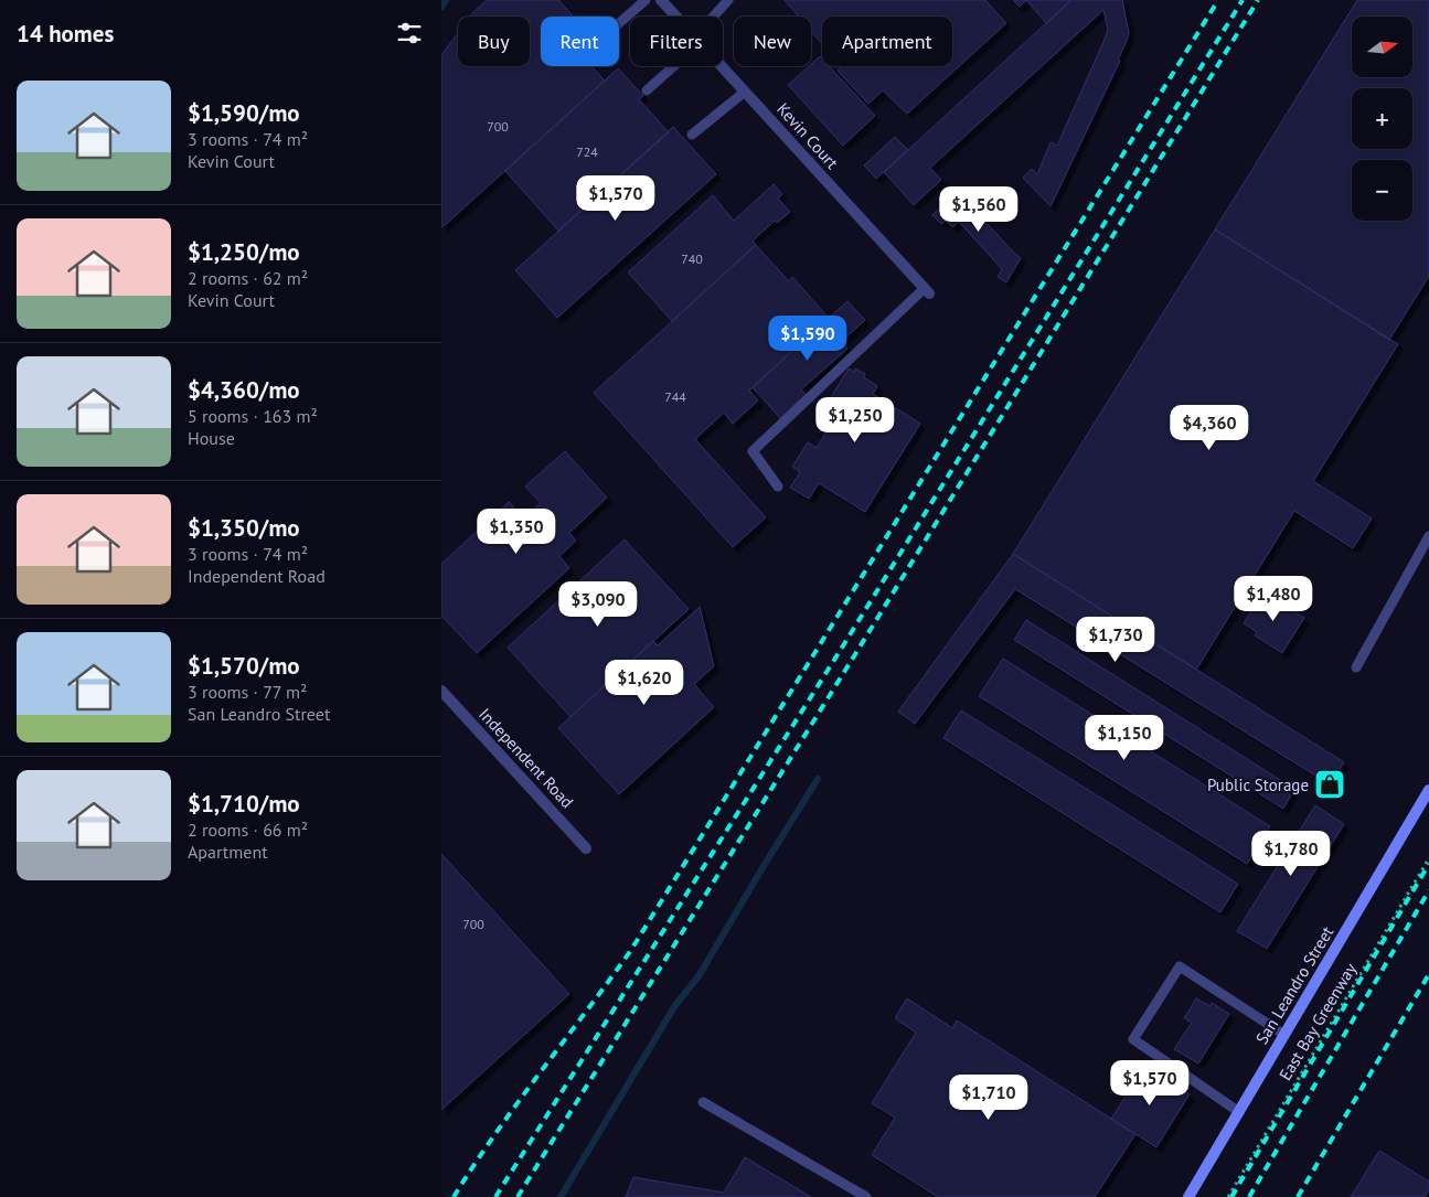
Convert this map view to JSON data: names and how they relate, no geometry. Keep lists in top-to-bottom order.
{
  "streets": {
    "main road": ["San Leandro Street"],
    "street": ["Kevin Court", "Independent Road"],
    "path": ["East Bay Greenway"]
  },
  "places": {
    "shop": ["Public Storage"]
  },
  "house_numbers": [
    "700",
    "724",
    "740",
    "744",
    "700"
  ],
  "north": "right",
  "page": {
    "heading": "14 homes",
    "map_buttons": ["+", "−"],
    "chip": [
      "Buy",
      "Rent",
      "Filters",
      "New",
      "Apartment"
    ],
    "list": [
      {
        "name": "$1,590/mo",
        "note": "3 rooms · 74 m² · Kevin Court"
      },
      {
        "name": "$1,250/mo",
        "note": "2 rooms · 62 m² · Kevin Court"
      },
      {
        "name": "$4,360/mo",
        "note": "5 rooms · 163 m² · House"
      },
      {
        "name": "$1,350/mo",
        "note": "3 rooms · 74 m² · Independent Road"
      },
      {
        "name": "$1,570/mo",
        "note": "3 rooms · 77 m² · San Leandro Street"
      },
      {
        "name": "$1,710/mo",
        "note": "2 rooms · 66 m² · Apartment"
      }
    ],
    "price": [
      "$1,570",
      "$1,560",
      "$1,590",
      "$1,250",
      "$4,360",
      "$1,350",
      "$1,480",
      "$3,090",
      "$1,730",
      "$1,620",
      "$1,150",
      "$1,780",
      "$1,570",
      "$1,710"
    ]
  }
}
